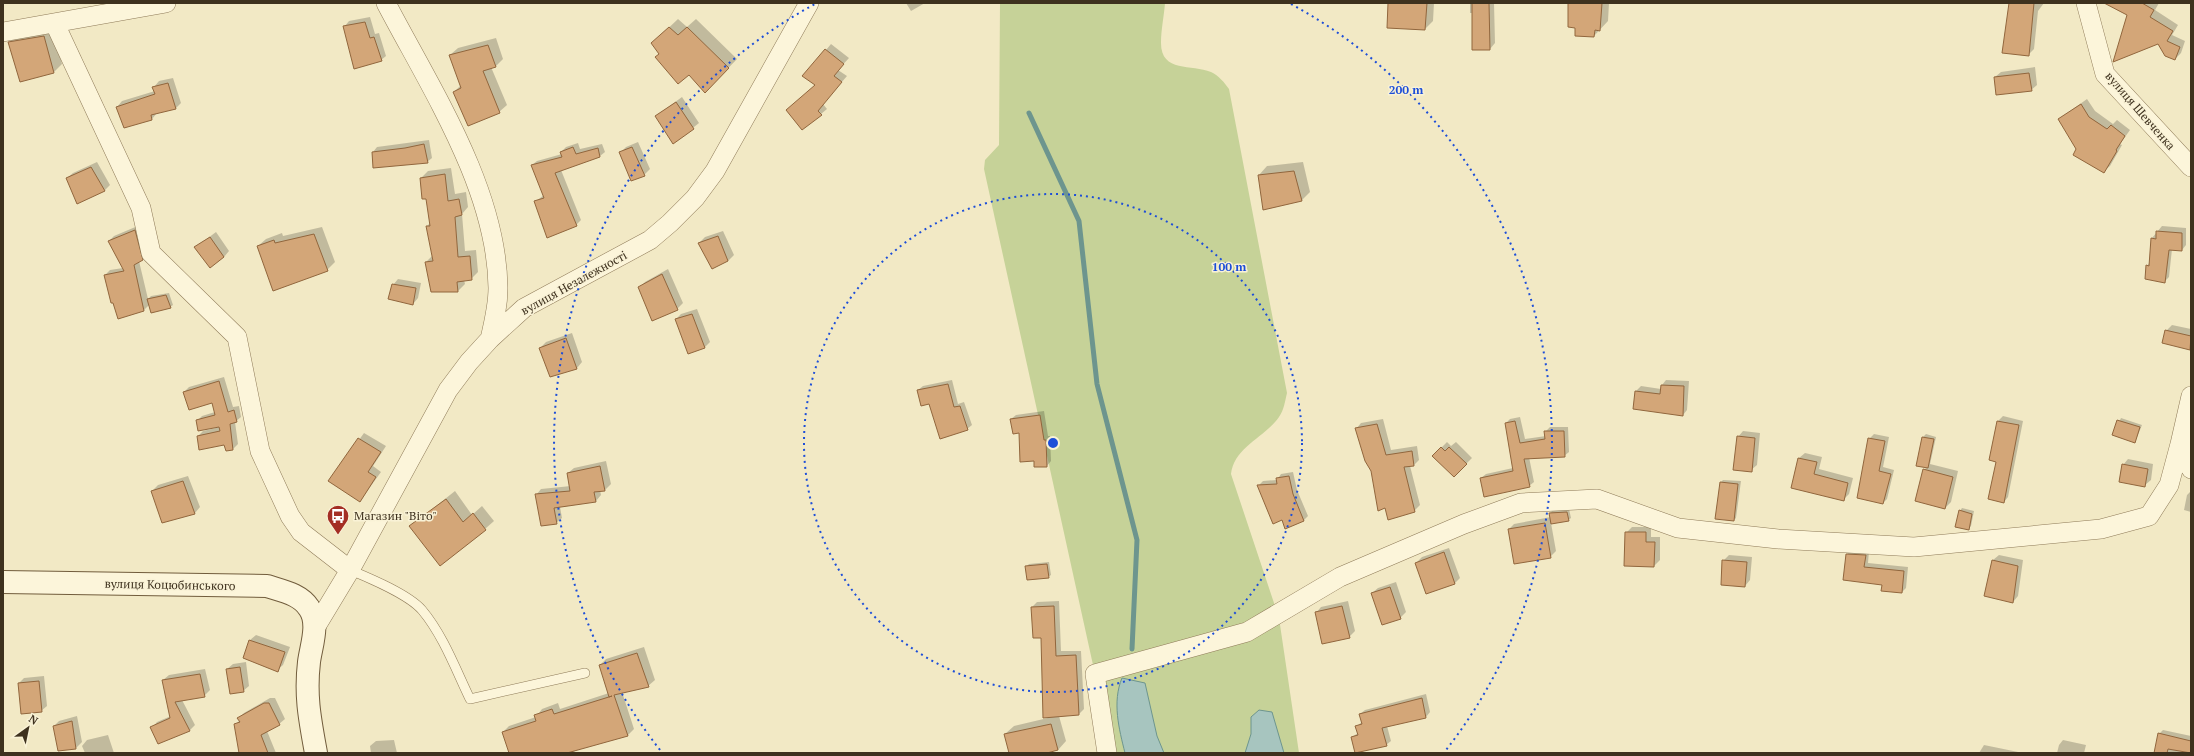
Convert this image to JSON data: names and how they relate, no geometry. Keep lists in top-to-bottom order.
{
  "streets": {
    "street": ["вулиця Шевченка", "вулиця Незалежності", "вулиця Коцюбинського"]
  },
  "crossings": [
    ["вулиця Незалежності", "вулиця Коцюбинського"]
  ],
  "places": {
    "bus stop": ["Магазин \"Віто\""]
  },
  "north": "top right",
  "rings": ["200 m", "100 m"]
}
